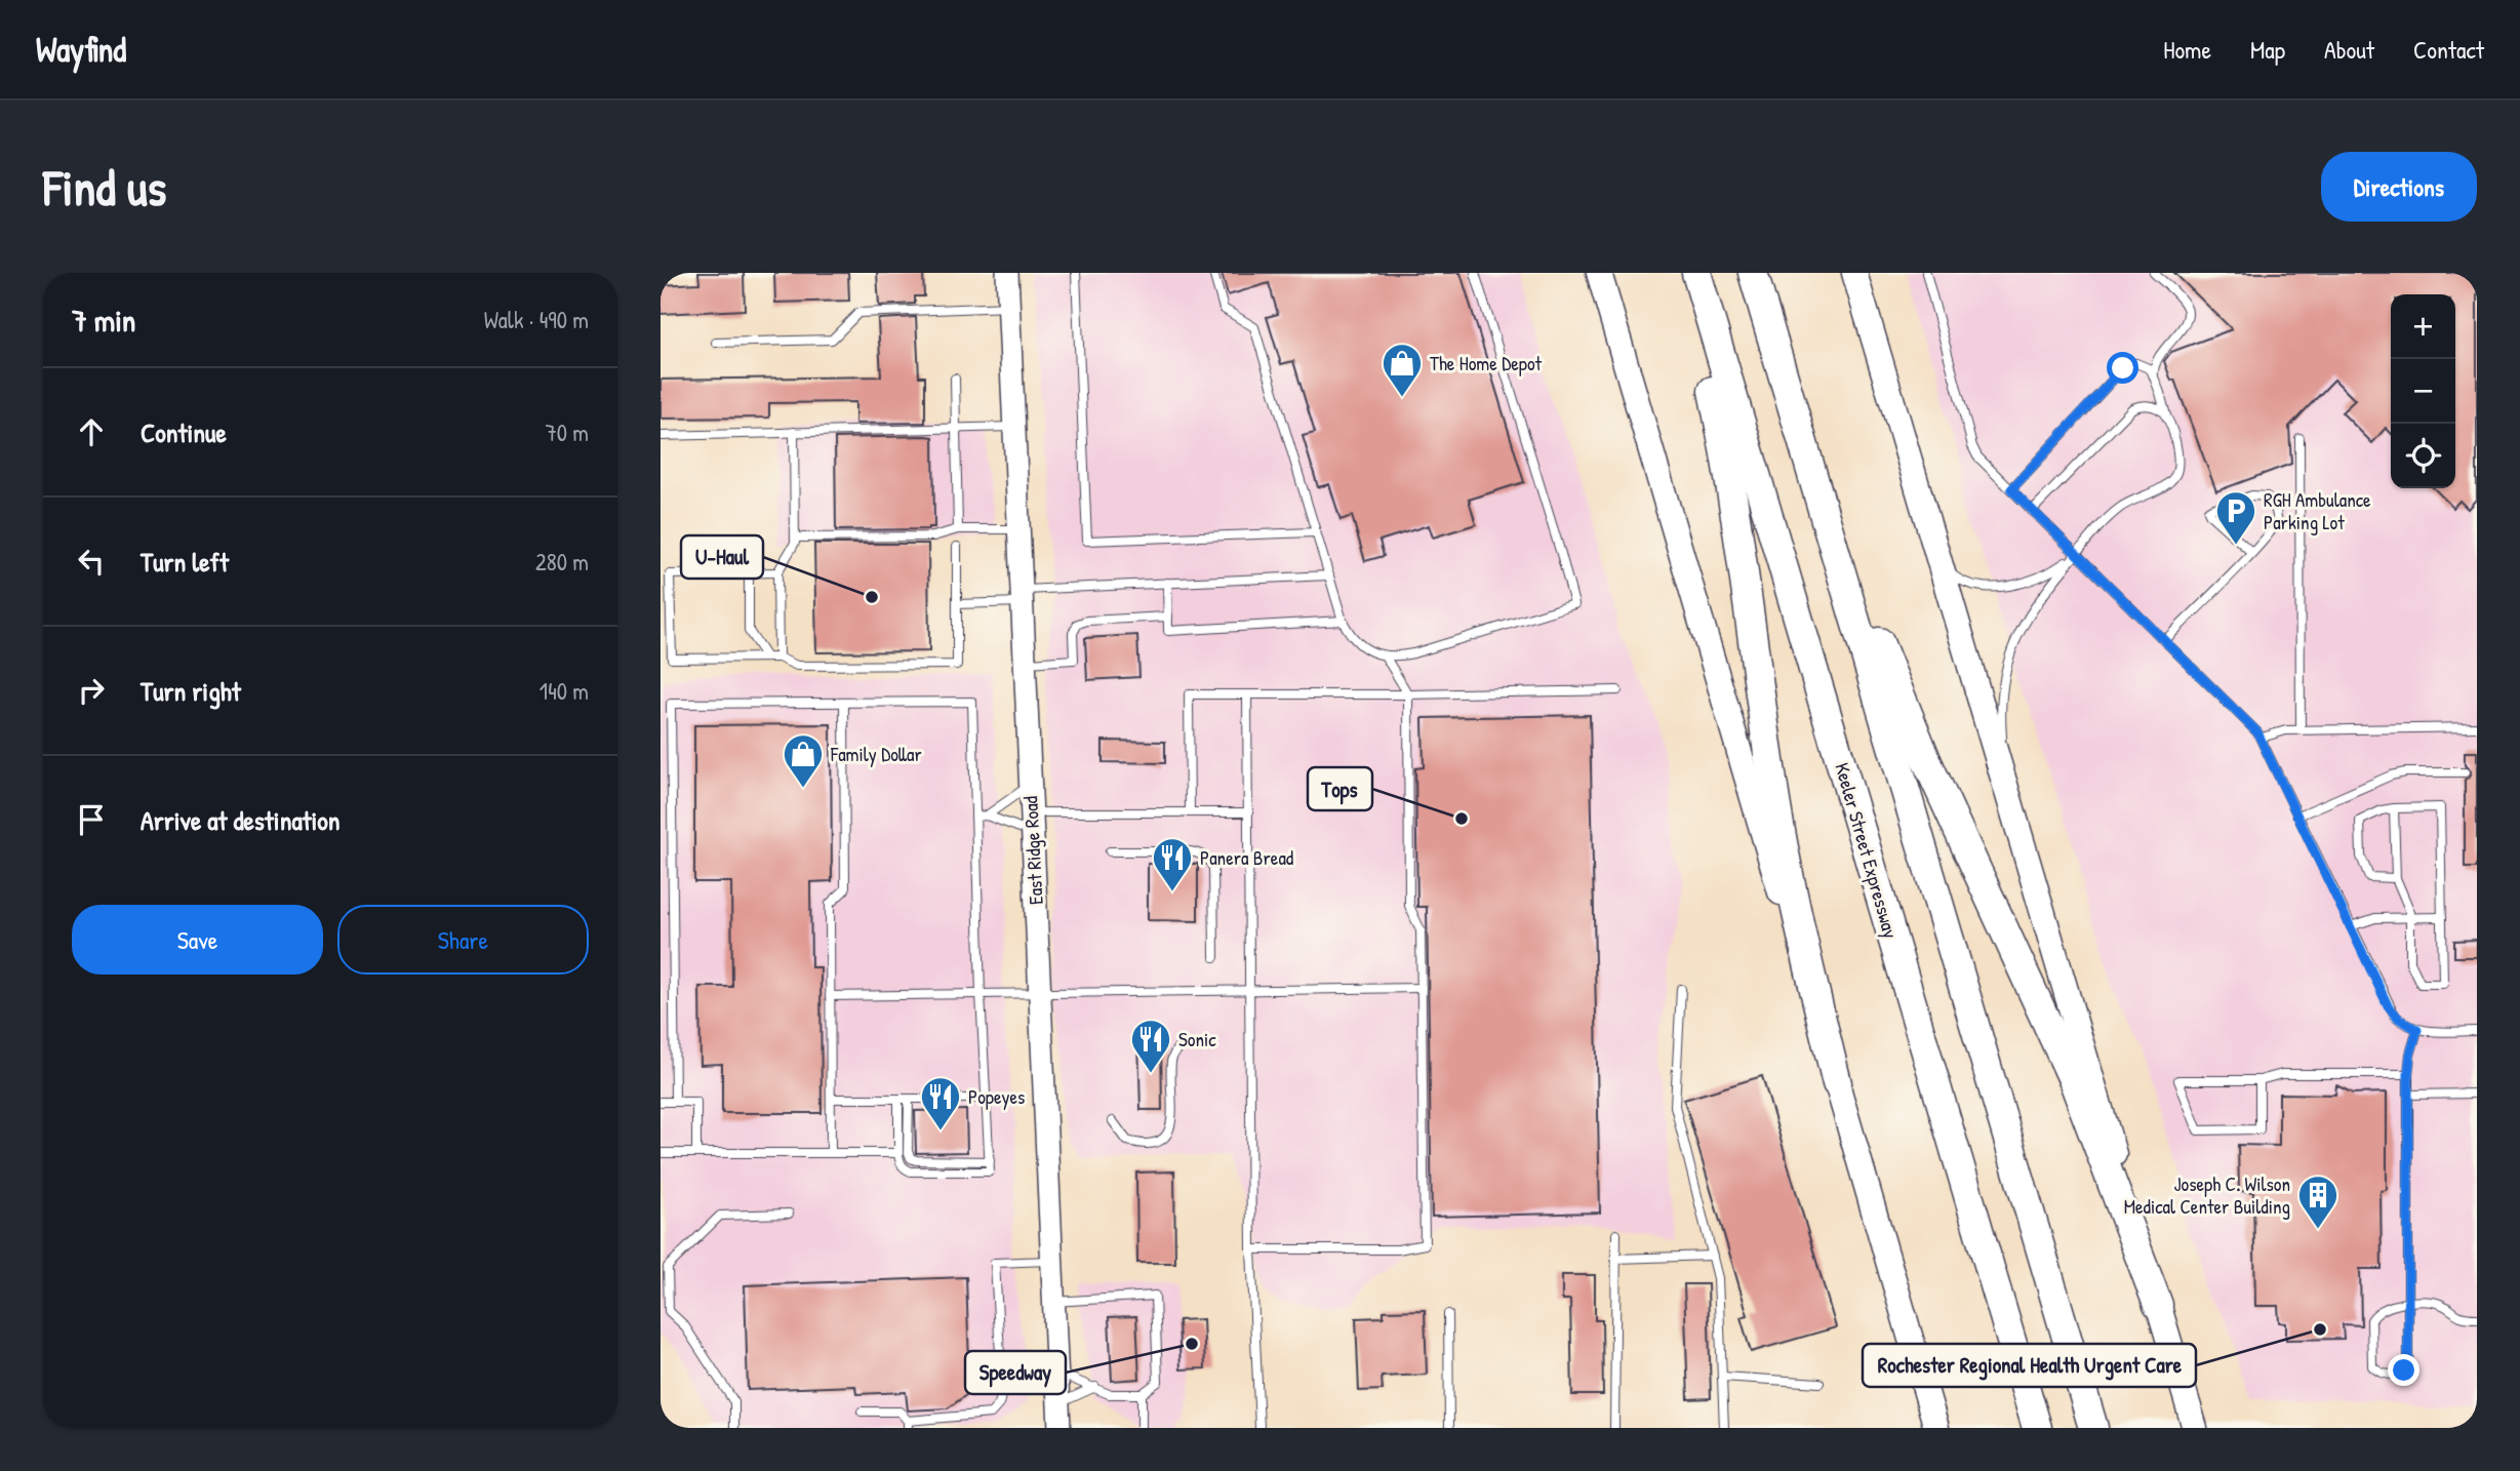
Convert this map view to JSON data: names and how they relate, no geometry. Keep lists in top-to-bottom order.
{
  "streets": {
    "highway": ["Keeler Street Expressway"],
    "main road": ["East Ridge Road"]
  },
  "places": {
    "shop": ["The Home Depot", "Family Dollar"],
    "parking": ["RGH Ambulance Parking Lot"],
    "other": [
      "U-Haul",
      "Tops",
      "Rochester Regional Health Urgent Care",
      "Speedway"
    ],
    "restaurant": ["Panera Bread", "Sonic", "Popeyes"],
    "building": ["Joseph C. Wilson Medical Center Building"]
  },
  "page": {
    "header": "Wayfind",
    "nav": [
      "Home",
      "Map",
      "About",
      "Contact"
    ],
    "buttons": [
      "Directions",
      ["Save", "Share"]
    ],
    "title": "Find us",
    "heading": ["7 min", "Walk · 490 m"],
    "map_buttons": ["+", "−"],
    "list": [
      ["Continue", "70 m"],
      ["Turn left", "280 m"],
      ["Turn right", "140 m"],
      "Arrive at destination"
    ]
  }
}
